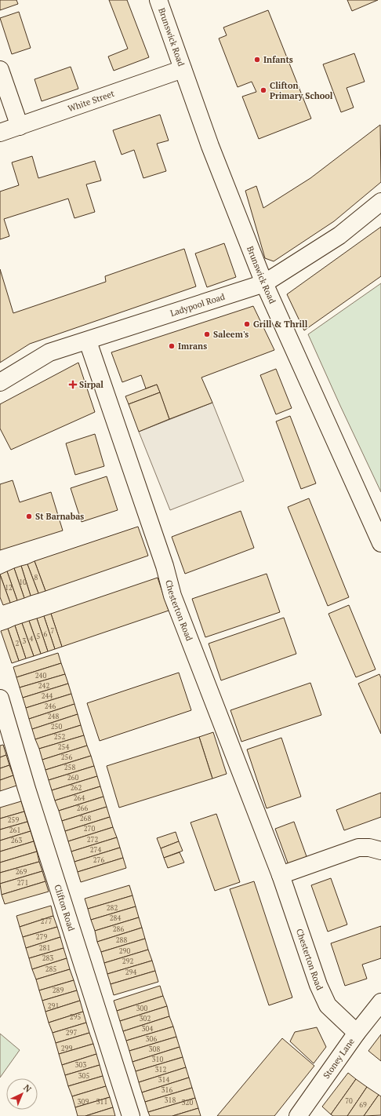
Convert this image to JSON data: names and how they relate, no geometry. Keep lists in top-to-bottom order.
{
  "streets": {
    "street": [
      "Brunswick Road",
      "White Street",
      "Ladypool Road",
      "Chesterton Road",
      "Clifton Road",
      "Stoney Lane"
    ]
  },
  "crossings": [
    ["Brunswick Road", "White Street"],
    ["Brunswick Road", "Ladypool Road"],
    ["Ladypool Road", "Chesterton Road"],
    ["Chesterton Road", "Stoney Lane"]
  ],
  "places": {
    "other": [
      "Infants",
      "Clifton Primary School",
      "Grill & Thrill",
      "Saleem's",
      "Imrans",
      "St Barnabas"
    ],
    "health": ["Sirpal"]
  },
  "house_numbers": [
    "8",
    "10",
    "12",
    "7",
    "6",
    "5",
    "4",
    "3",
    "2",
    "240",
    "242",
    "244",
    "246",
    "248",
    "250",
    "252",
    "254",
    "256",
    "258",
    "260",
    "262",
    "264",
    "266",
    "268",
    "259",
    "270",
    "261",
    "272",
    "263",
    "274",
    "276",
    "269",
    "271",
    "282",
    "284",
    "277",
    "286",
    "279",
    "288",
    "281",
    "290",
    "283",
    "292",
    "285",
    "294",
    "289",
    "291",
    "300",
    "295",
    "302",
    "304",
    "297",
    "306",
    "299",
    "308",
    "310",
    "303",
    "312",
    "305",
    "314",
    "316",
    "318",
    "70",
    "309",
    "311",
    "320",
    "69"
  ],
  "north": "top right"
}
